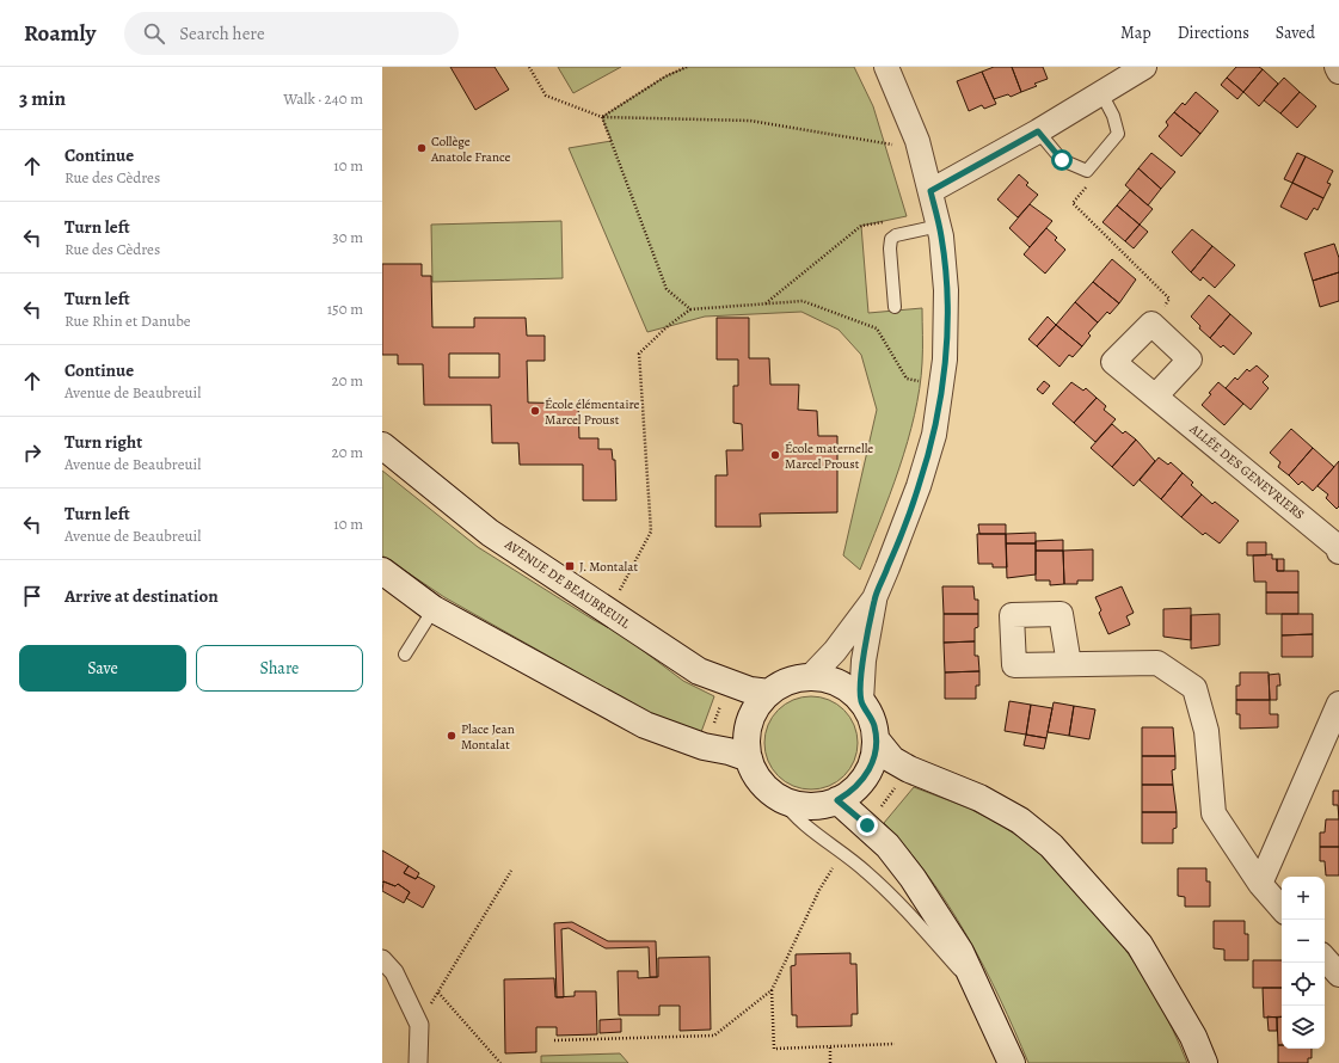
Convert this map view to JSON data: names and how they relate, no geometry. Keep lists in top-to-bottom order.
{
  "streets": {
    "main road": ["AVENUE DE BEAUBREUIL"],
    "street": ["ALLÉE DES GENEVRIERS"]
  },
  "places": {
    "other": [
      "Collège Anatole France",
      "École élémentaire Marcel Proust",
      "École maternelle Marcel Proust",
      "Place Jean Montalat"
    ],
    "transit": ["J. Montalat"]
  },
  "page": {
    "header": "Roamly",
    "search": "Search here",
    "nav": ["Map", "Directions", "Saved"],
    "heading": ["3 min", "Walk · 240 m"],
    "list": [
      ["Continue", "Rue des Cèdres", "10 m"],
      ["Turn left", "Rue des Cèdres", "30 m"],
      ["Turn left", "Rue Rhin et Danube", "150 m"],
      ["Continue", "Avenue de Beaubreuil", "20 m"],
      ["Turn right", "Avenue de Beaubreuil", "20 m"],
      ["Turn left", "Avenue de Beaubreuil", "10 m"],
      "Arrive at destination"
    ],
    "buttons": ["Save", "Share"],
    "map_buttons": ["+", "−"]
  }
}
